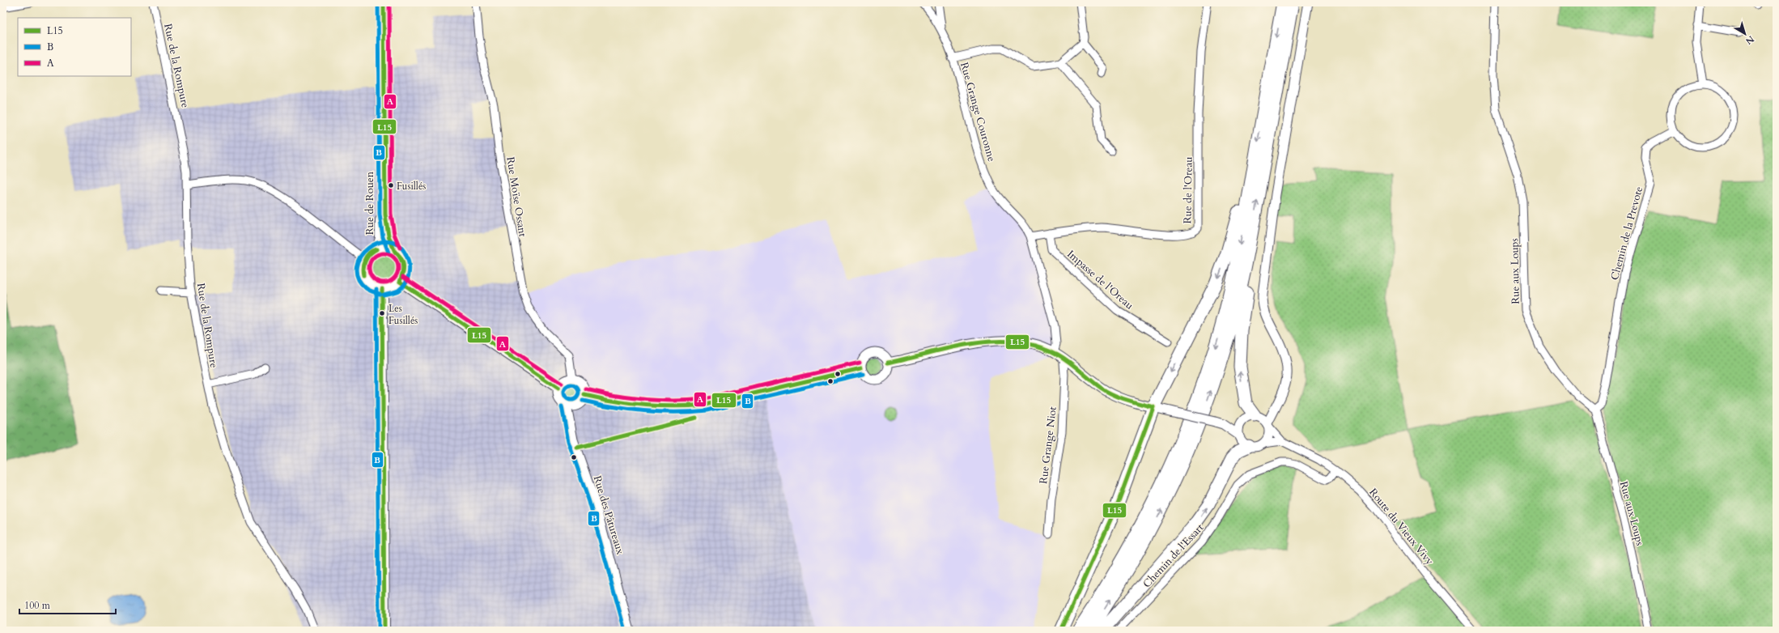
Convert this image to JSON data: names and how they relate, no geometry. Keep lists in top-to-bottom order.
{
  "streets": {
    "main road": ["Rue de Rouen"],
    "street": [
      "Rue de la Rompure",
      "Rue Grange Couronne",
      "Rue de l'Oreau",
      "Rue Moïse Ossant",
      "Chemin de la Prevote",
      "Rue aux Loups",
      "Impasse de l'Oreau",
      "Rue Grange Niot",
      "Rue des Pâtureaux",
      "Route du Vieux Vivy",
      "Chemin de l'Essart"
    ]
  },
  "crossings": [
    ["Rue Grange Couronne", "Rue de l'Oreau"],
    ["Rue de l'Oreau", "Impasse de l'Oreau"],
    ["Rue Moïse Ossant", "Rue des Pâtureaux"],
    ["Chemin de la Prevote", "Rue aux Loups"],
    ["Route du Vieux Vivy", "Chemin de l'Essart"]
  ],
  "places": ["Fusillés", "Les Fusillés"],
  "lines": ["transit line L15", "transit line B", "transit line A"],
  "legend": ["L15", "B", "A"],
  "scale_bar": "100 m",
  "north": "bottom right"
}
